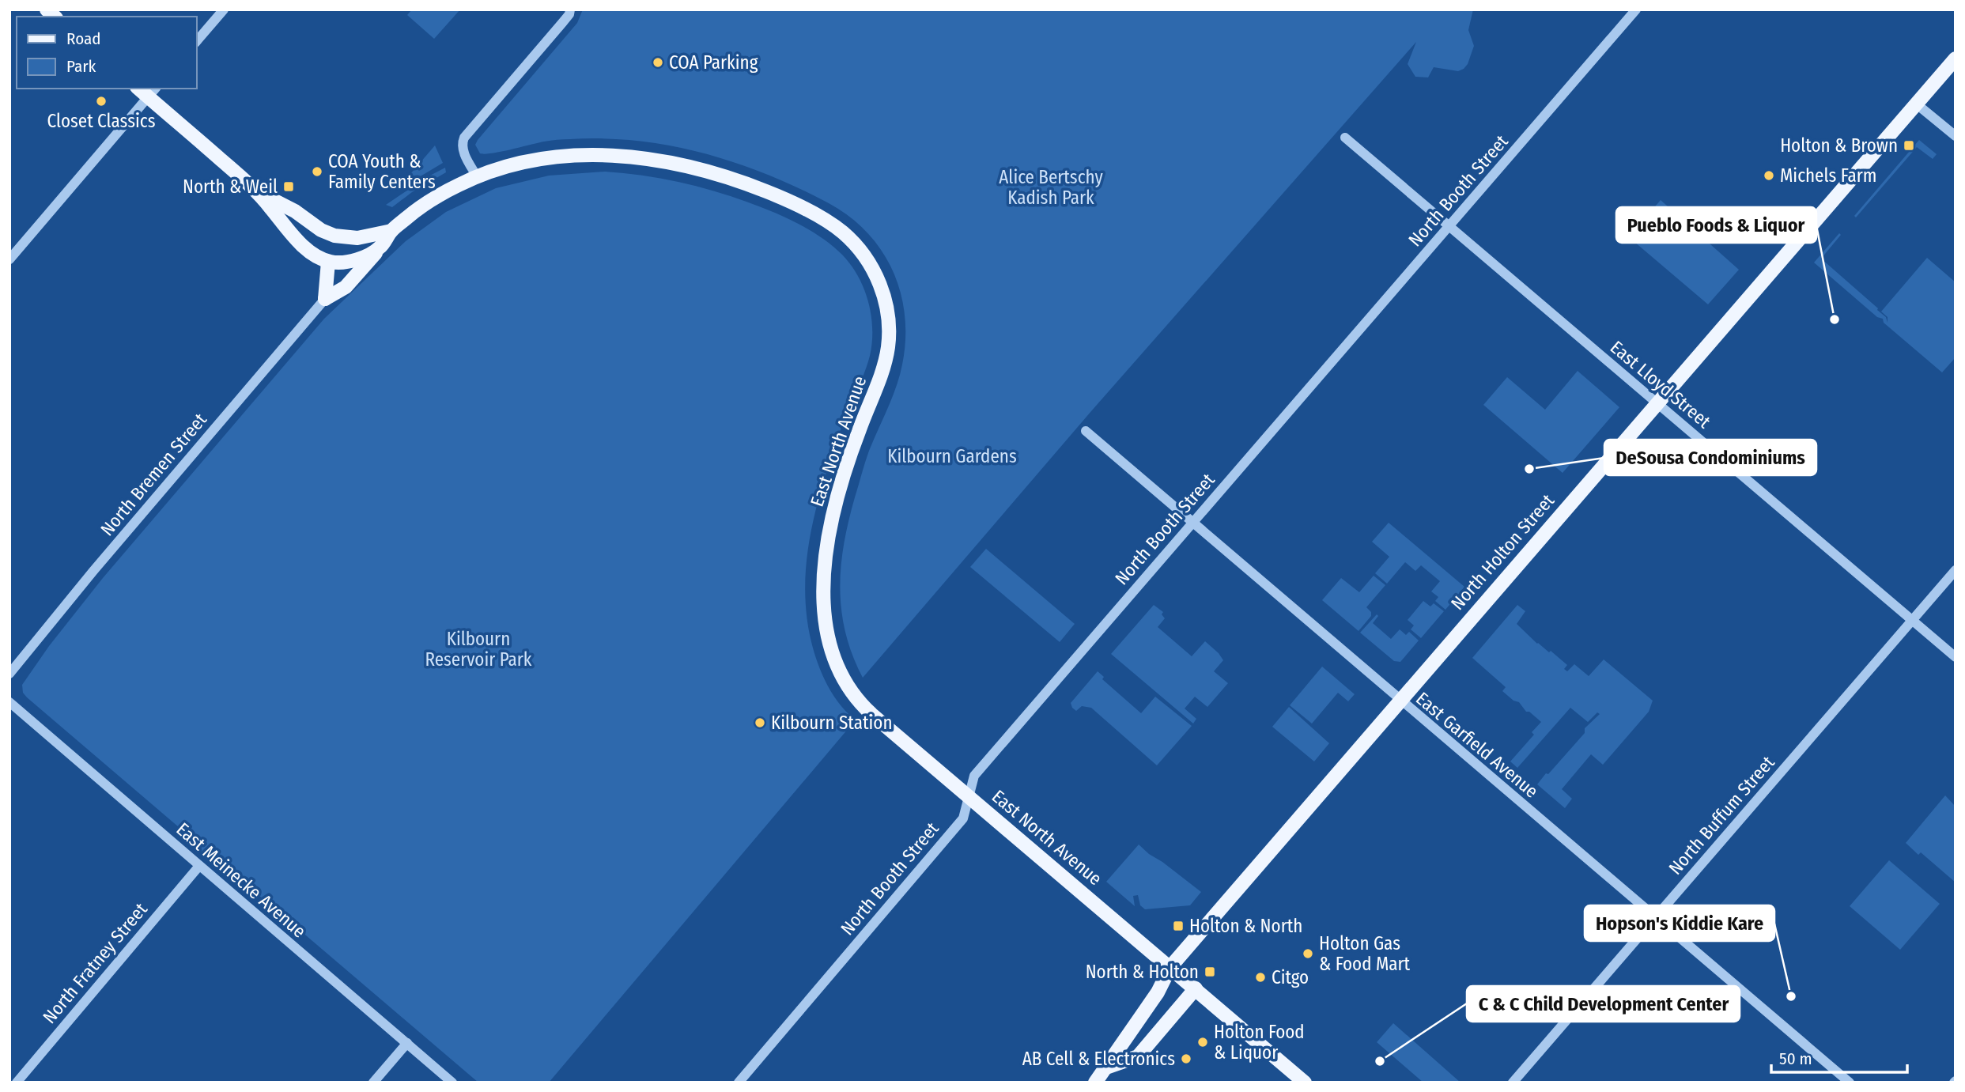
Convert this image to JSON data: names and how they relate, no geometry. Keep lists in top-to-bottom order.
{
  "streets": {
    "main road": ["East North Avenue", "North Holton Street"],
    "street": [
      "North Booth Street",
      "East Lloyd Street",
      "North Bremen Street",
      "East Garfield Avenue",
      "North Buffum Street",
      "East Meinecke Avenue",
      "North Fratney Street"
    ]
  },
  "crossings": [
    ["North Booth Street", "East Lloyd Street"],
    ["North Booth Street", "East North Avenue"],
    ["North Booth Street", "East Garfield Avenue"],
    ["East Lloyd Street", "North Holton Street"],
    ["East Lloyd Street", "North Buffum Street"],
    ["East North Avenue", "North Holton Street"],
    ["North Holton Street", "East Garfield Avenue"],
    ["East Garfield Avenue", "North Buffum Street"],
    ["East Meinecke Avenue", "North Fratney Street"]
  ],
  "parks": ["Alice Bertschy Kadish Park", "Kilbourn Gardens", "Kilbourn Reservoir Park"],
  "places": {
    "other": [
      "COA Parking",
      "Closet Classics",
      "COA Youth & Family Centers",
      "Michels Farm",
      "Pueblo Foods & Liquor",
      "DeSousa Condominiums",
      "Kilbourn Station",
      "Holton Gas & Food Mart",
      "Citgo",
      "Hopson's Kiddie Kare",
      "Holton Food & Liquor",
      "AB Cell & Electronics",
      "C & C Child Development Center"
    ],
    "transit": [
      "Holton & Brown",
      "North & Weil",
      "Holton & North",
      "North & Holton"
    ]
  },
  "legend": ["Road", "Park"],
  "scale_bar": "50 m"
}
